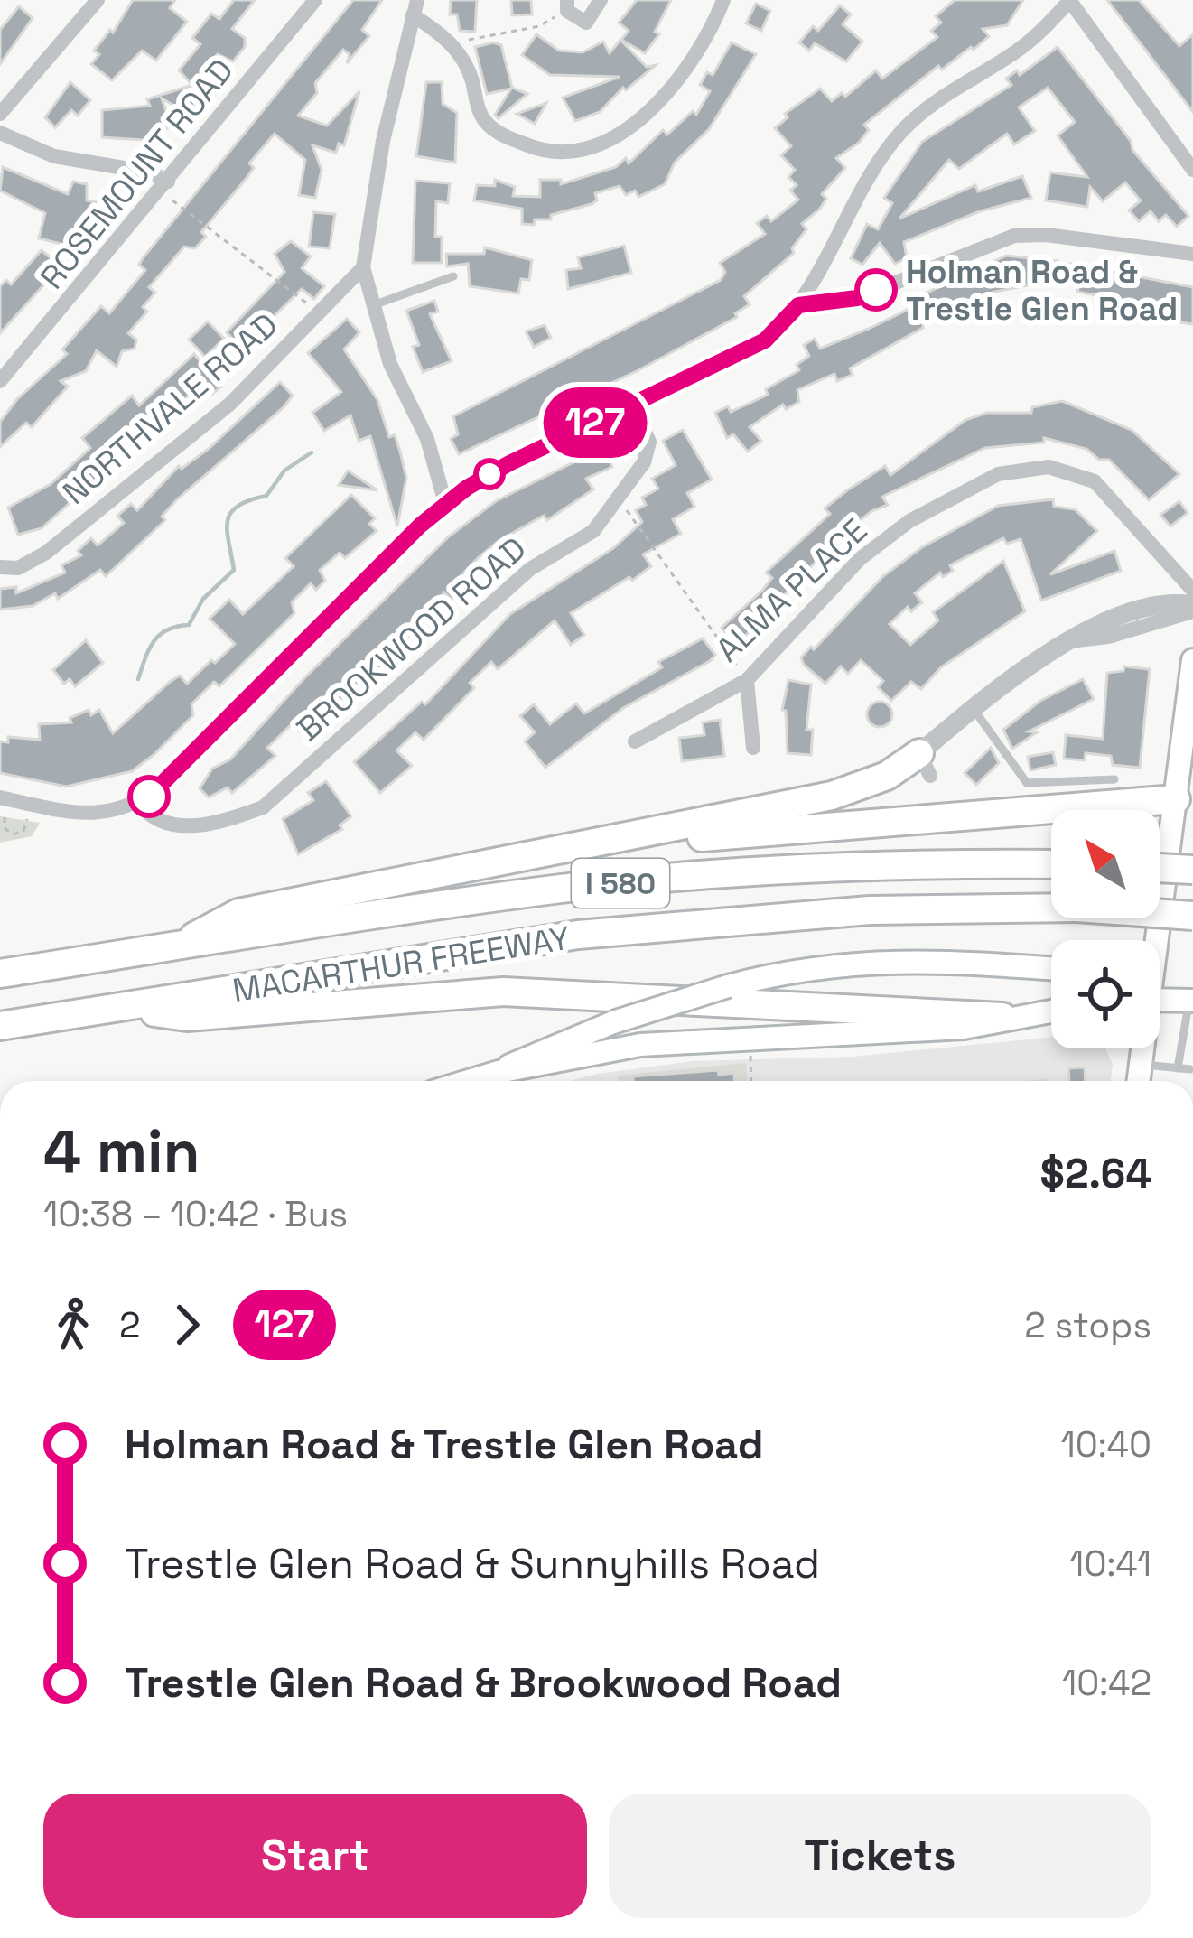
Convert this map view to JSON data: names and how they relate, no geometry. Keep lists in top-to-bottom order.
{
  "streets": {
    "highway": ["I 580", "MACARTHUR FREEWAY"],
    "street": [
      "ROSEMOUNT ROAD",
      "NORTHVALE ROAD",
      "ALMA PLACE",
      "BROOKWOOD ROAD"
    ]
  },
  "places": ["Holman Road & Trestle Glen Road"],
  "lines": ["bus line 127"],
  "north": "top left",
  "page": {
    "on_map": "127",
    "heading": ["4 min", "10:38 – 10:42 · Bus", "$2.64"],
    "legs": ["2", "127", "2 stops"],
    "list": [
      {
        "name": "Holman Road & Trestle Glen Road",
        "value": "10:40"
      },
      {
        "name": "Trestle Glen Road & Sunnyhills Road",
        "value": "10:41"
      },
      {
        "name": "Trestle Glen Road & Brookwood Road",
        "value": "10:42"
      }
    ],
    "buttons": ["Start", "Tickets"]
  }
}
